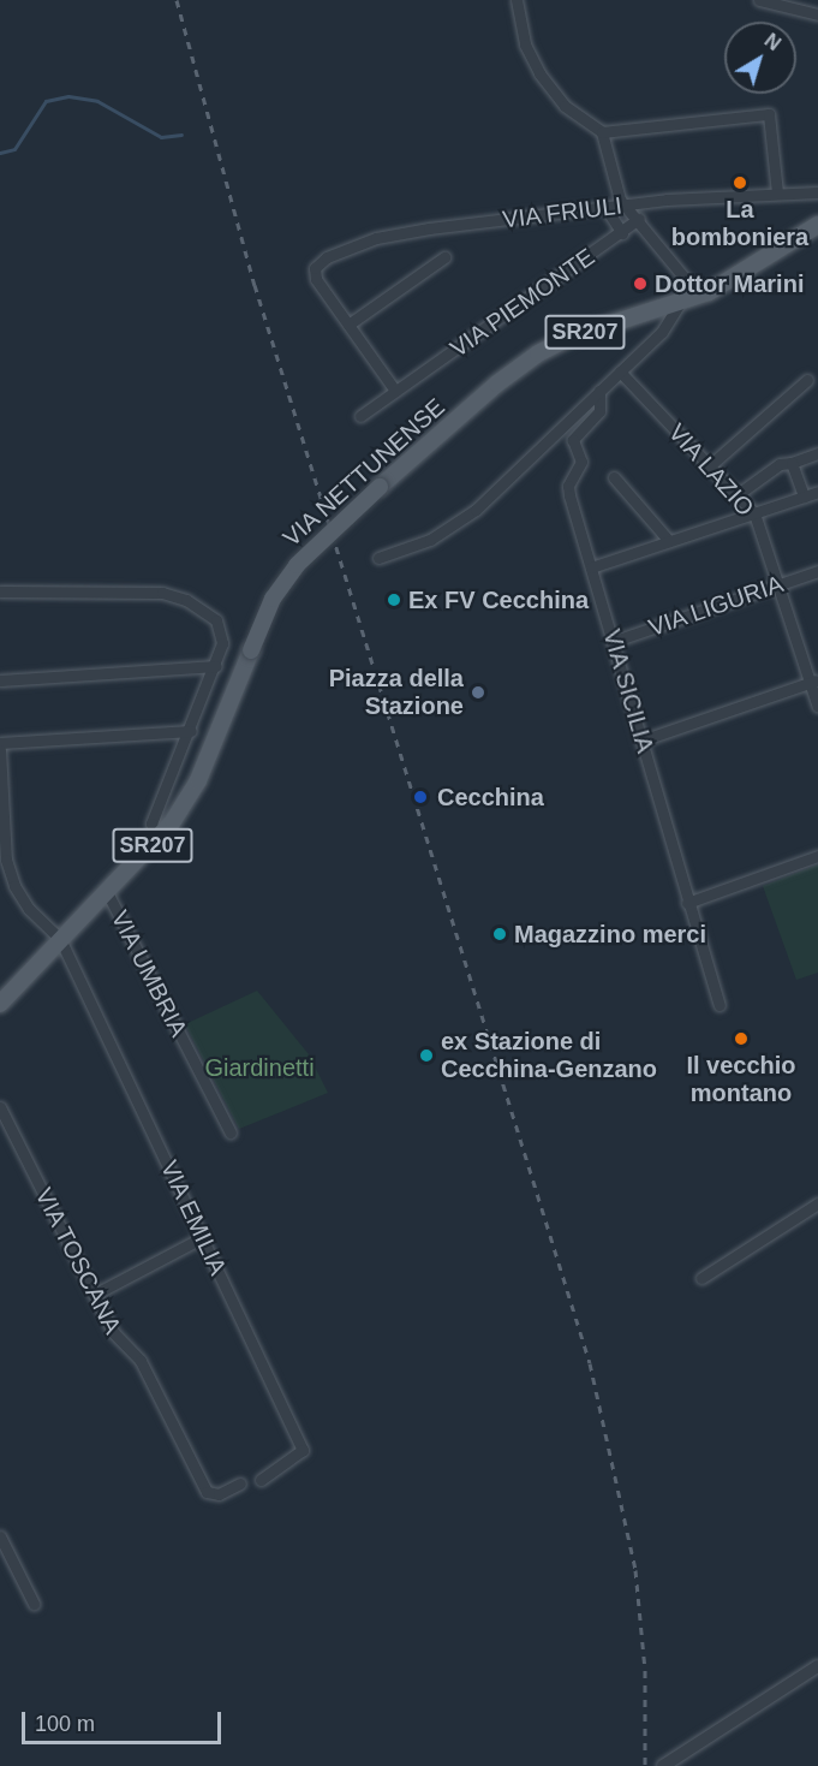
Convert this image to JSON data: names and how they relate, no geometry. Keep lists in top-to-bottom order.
{
  "streets": {
    "main road": ["SR207", "VIA NETTUNENSE"],
    "street": [
      "VIA FRIULI",
      "VIA PIEMONTE",
      "VIA LAZIO",
      "VIA LIGURIA",
      "VIA SICILIA",
      "VIA UMBRIA",
      "VIA EMILIA",
      "VIA TOSCANA"
    ]
  },
  "crossings": [
    ["VIA LAZIO", "VIA LIGURIA"],
    ["VIA NETTUNENSE", "VIA UMBRIA"],
    ["VIA NETTUNENSE", "VIA EMILIA"],
    ["VIA LIGURIA", "VIA SICILIA"]
  ],
  "parks": ["Giardinetti"],
  "places": [
    "La bomboniera",
    "Dottor Marini",
    "Ex FV Cecchina",
    "Piazza della Stazione",
    "Cecchina",
    "Magazzino merci",
    "Il vecchio montano",
    "ex Stazione di Cecchina-Genzano"
  ],
  "scale_bar": "100 m",
  "north": "top right"
}
